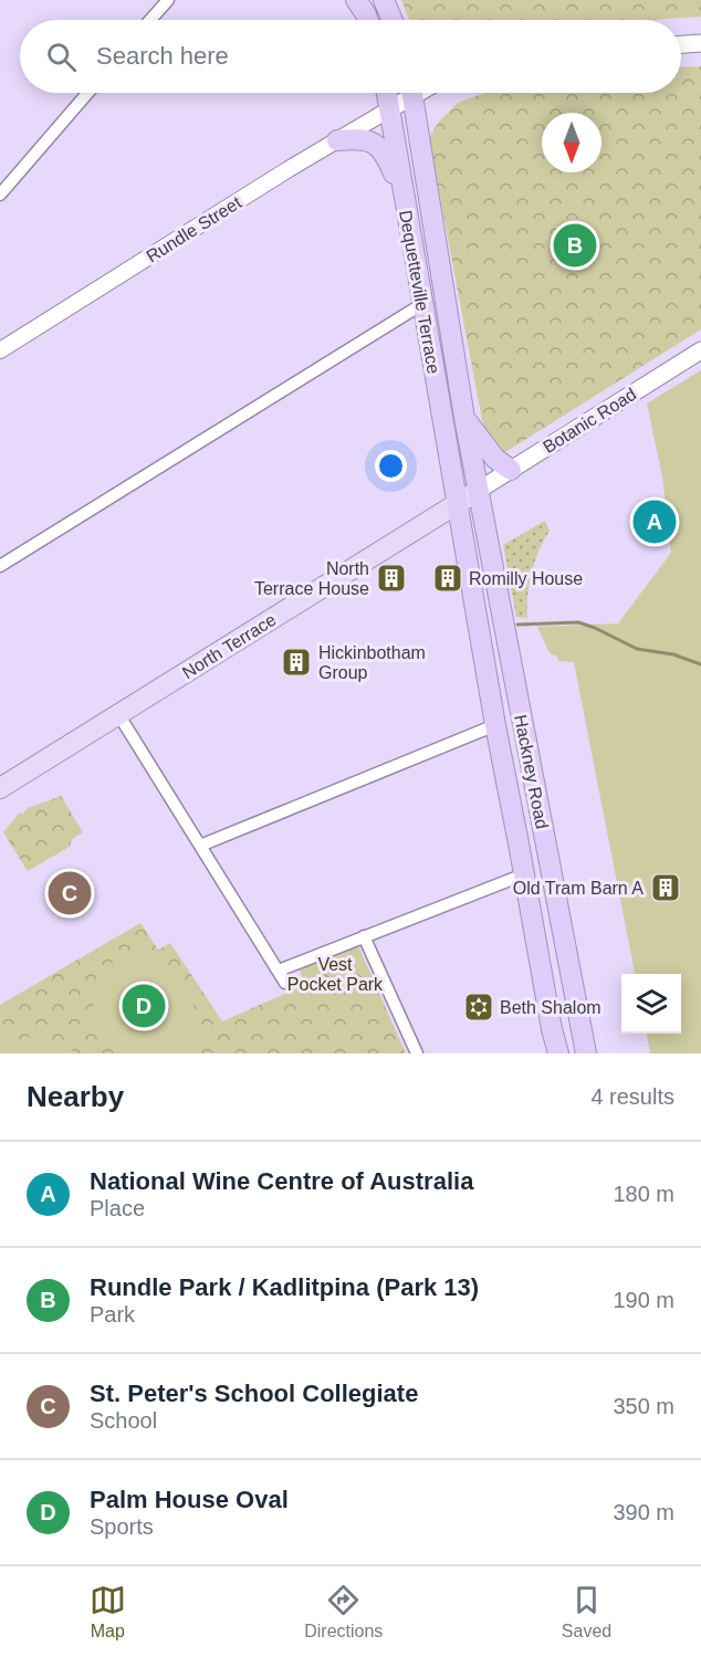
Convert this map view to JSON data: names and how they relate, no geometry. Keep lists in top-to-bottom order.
{
  "streets": {
    "highway": ["Dequetteville Terrace", "Hackney Road"],
    "main road": ["Botanic Road", "North Terrace"],
    "street": ["Rundle Street"]
  },
  "crossings": [
    ["Rundle Street", "Dequetteville Terrace"],
    ["Dequetteville Terrace", "Botanic Road"],
    ["Dequetteville Terrace", "North Terrace"],
    ["Dequetteville Terrace", "Hackney Road"],
    ["Botanic Road", "North Terrace"],
    ["Botanic Road", "Hackney Road"],
    ["North Terrace", "Hackney Road"]
  ],
  "parks": ["Vest Pocket Park"],
  "places": {
    "building": [
      "North Terrace House",
      "Romilly House",
      "Hickinbotham Group",
      "Old Tram Barn A"
    ],
    "synagogue": ["Beth Shalom"]
  },
  "north": "bottom",
  "page": {
    "search": "Search here",
    "pins": [
      "B",
      "A",
      "C",
      "D"
    ],
    "heading": ["Nearby", "4 results"],
    "list": [
      {
        "mark": "A",
        "name": "National Wine Centre of Australia",
        "note": "Place",
        "value": "180 m"
      },
      {
        "mark": "B",
        "name": "Rundle Park / Kadlitpina (Park 13)",
        "note": "Park",
        "value": "190 m"
      },
      {
        "mark": "C",
        "name": "St. Peter's School Collegiate",
        "note": "School",
        "value": "350 m"
      },
      {
        "mark": "D",
        "name": "Palm House Oval",
        "note": "Sports",
        "value": "390 m"
      }
    ],
    "nav": ["Map", "Directions", "Saved"]
  }
}
